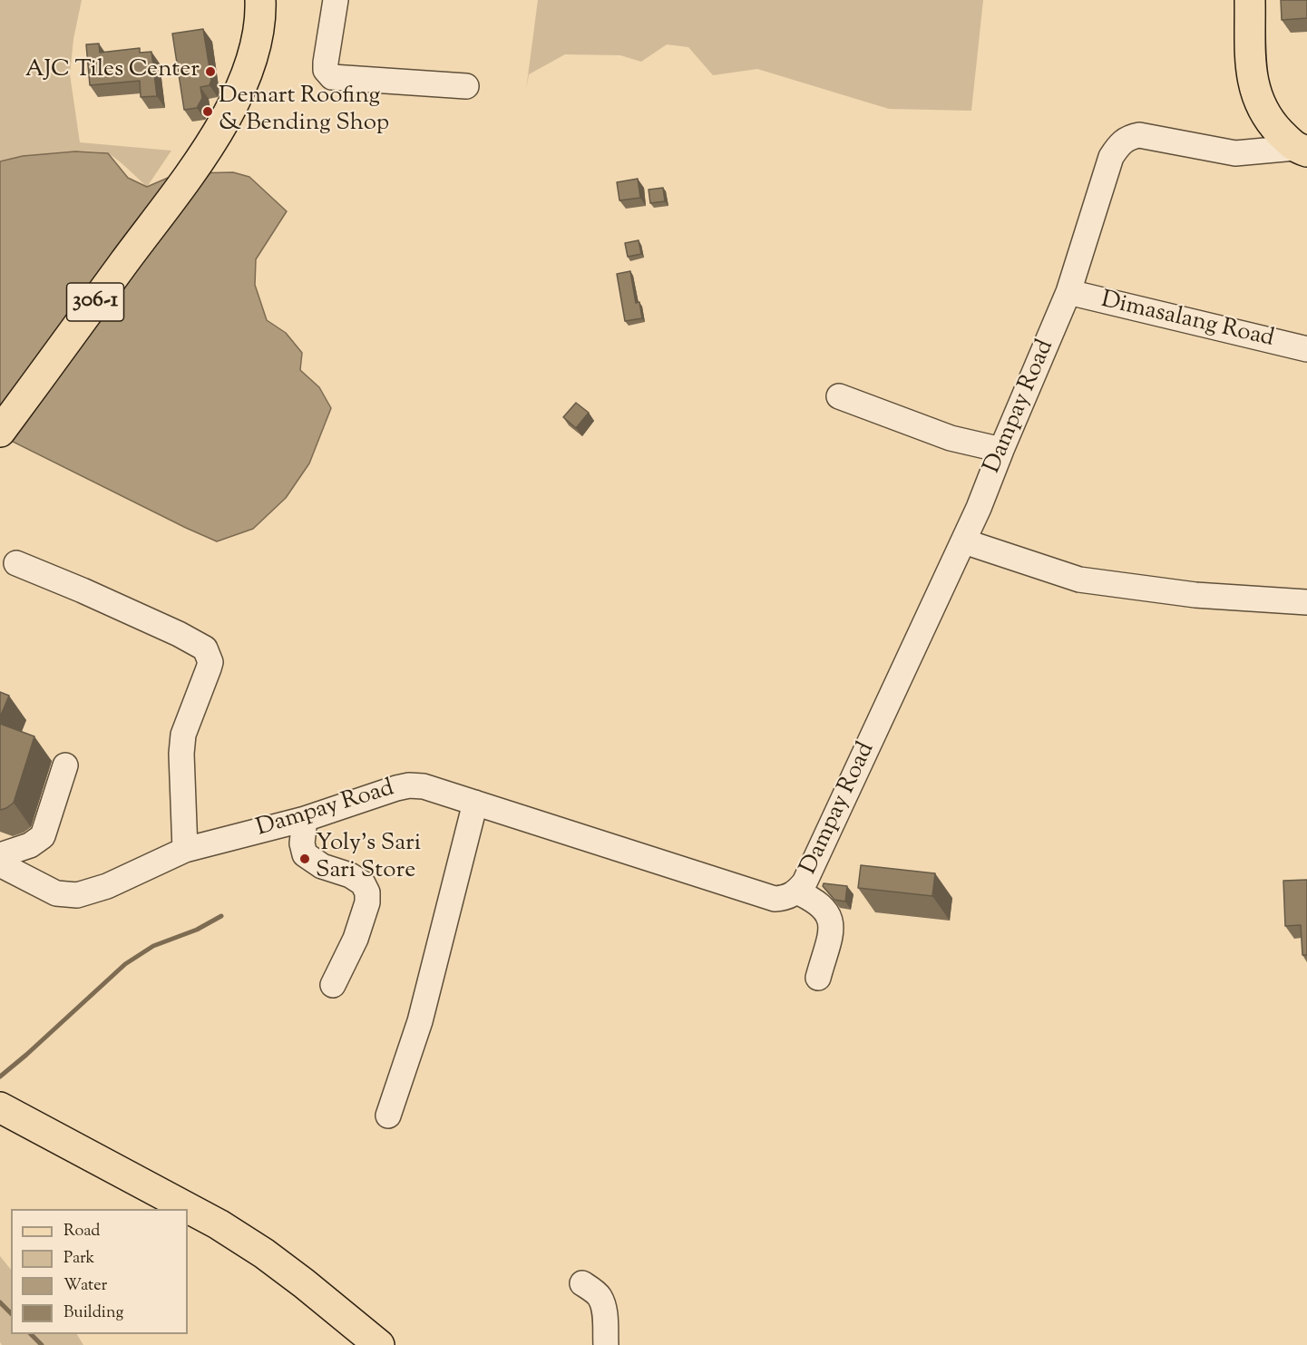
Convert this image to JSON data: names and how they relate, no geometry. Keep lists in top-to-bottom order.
{
  "streets": {
    "main road": ["306-1"],
    "street": ["Dimasalang Road", "Dampay Road"]
  },
  "crossings": [
    ["Dimasalang Road", "Dampay Road"]
  ],
  "places": ["AJC Tiles Center", "Demart Roofing & Bending Shop", "Yoly's Sari Sari Store"],
  "legend": [
    "Road",
    "Park",
    "Water",
    "Building"
  ]
}
